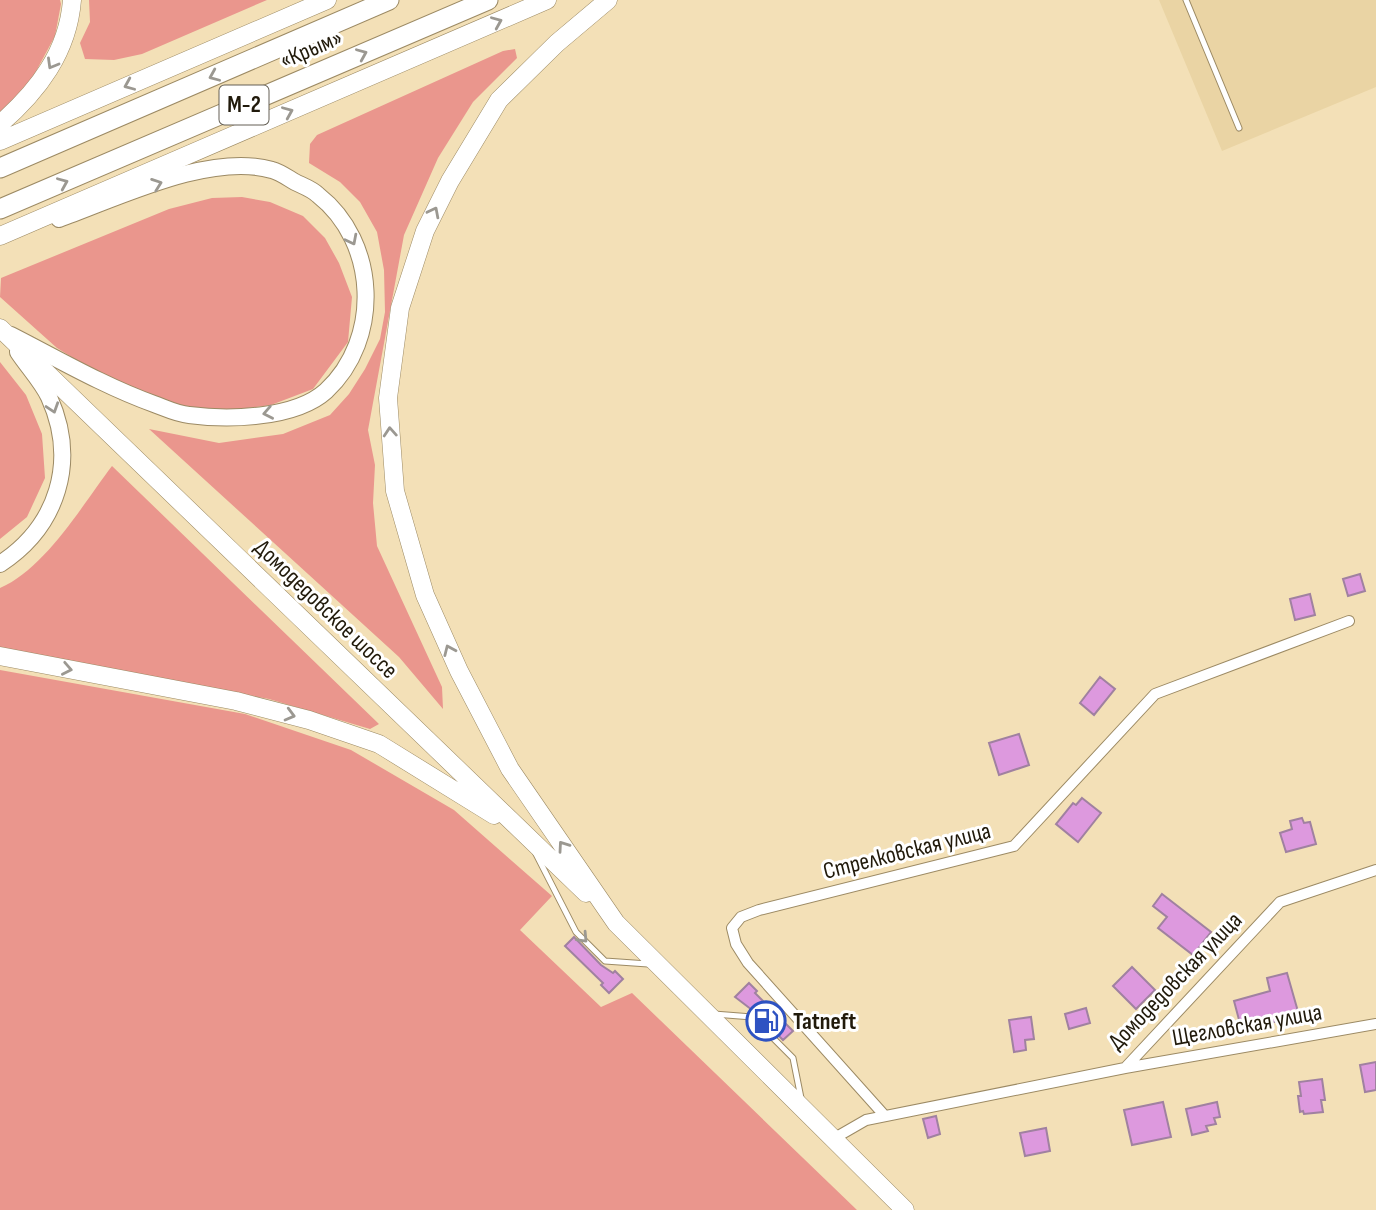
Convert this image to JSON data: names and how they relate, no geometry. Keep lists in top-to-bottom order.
{
  "streets": {
    "highway": ["«Крым»", "М-2"],
    "main road": ["Домодедовское шоссе"],
    "street": ["Стрелковская улица", "Домодедовская улица", "Щегловская улица"]
  },
  "crossings": [
    ["Стрелковская улица", "Домодедовская улица"],
    ["Домодедовская улица", "Щегловская улица"]
  ],
  "places": {
    "fuel station": ["Tatneft"]
  }
}
